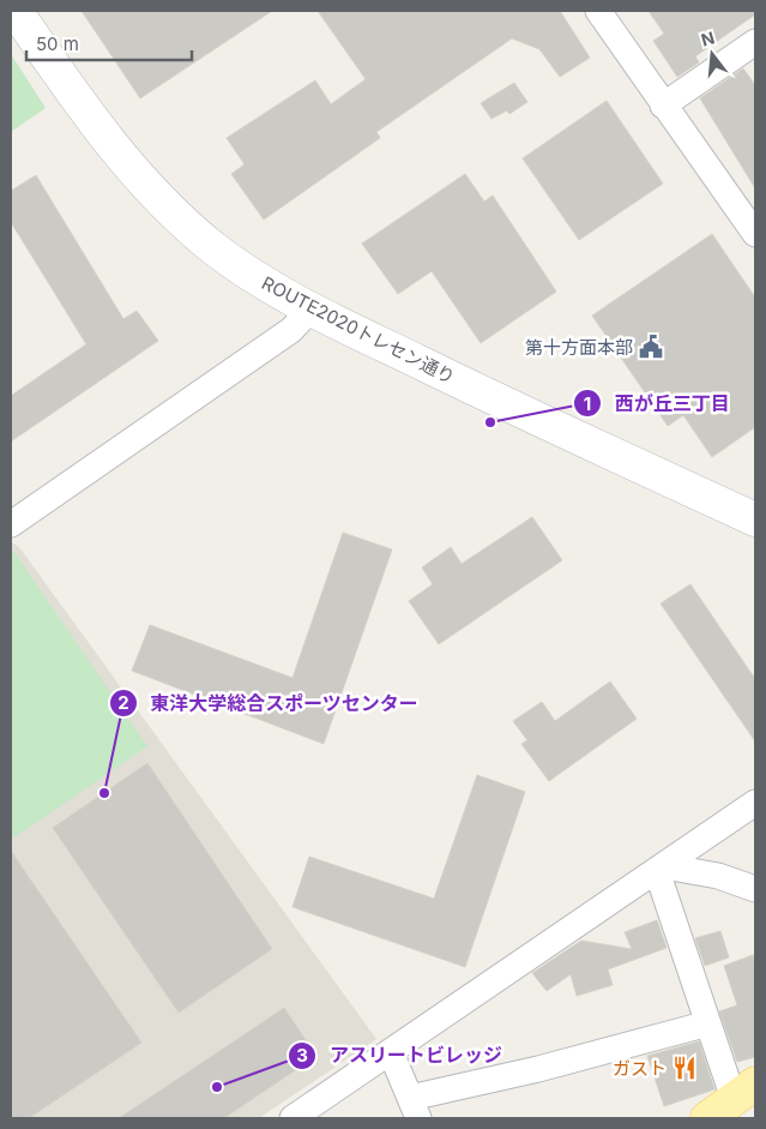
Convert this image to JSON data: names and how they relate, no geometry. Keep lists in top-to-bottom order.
{
  "streets": {
    "main road": ["ROUTE2020トレセン通り"]
  },
  "places": {
    "public building": ["第十方面本部"],
    "other": ["西が丘三丁目", "東洋大学総合スポーツセンター", "アスリートビレッジ"],
    "restaurant": ["ガスト"]
  },
  "scale_bar": "50 m",
  "north": "top"
}
